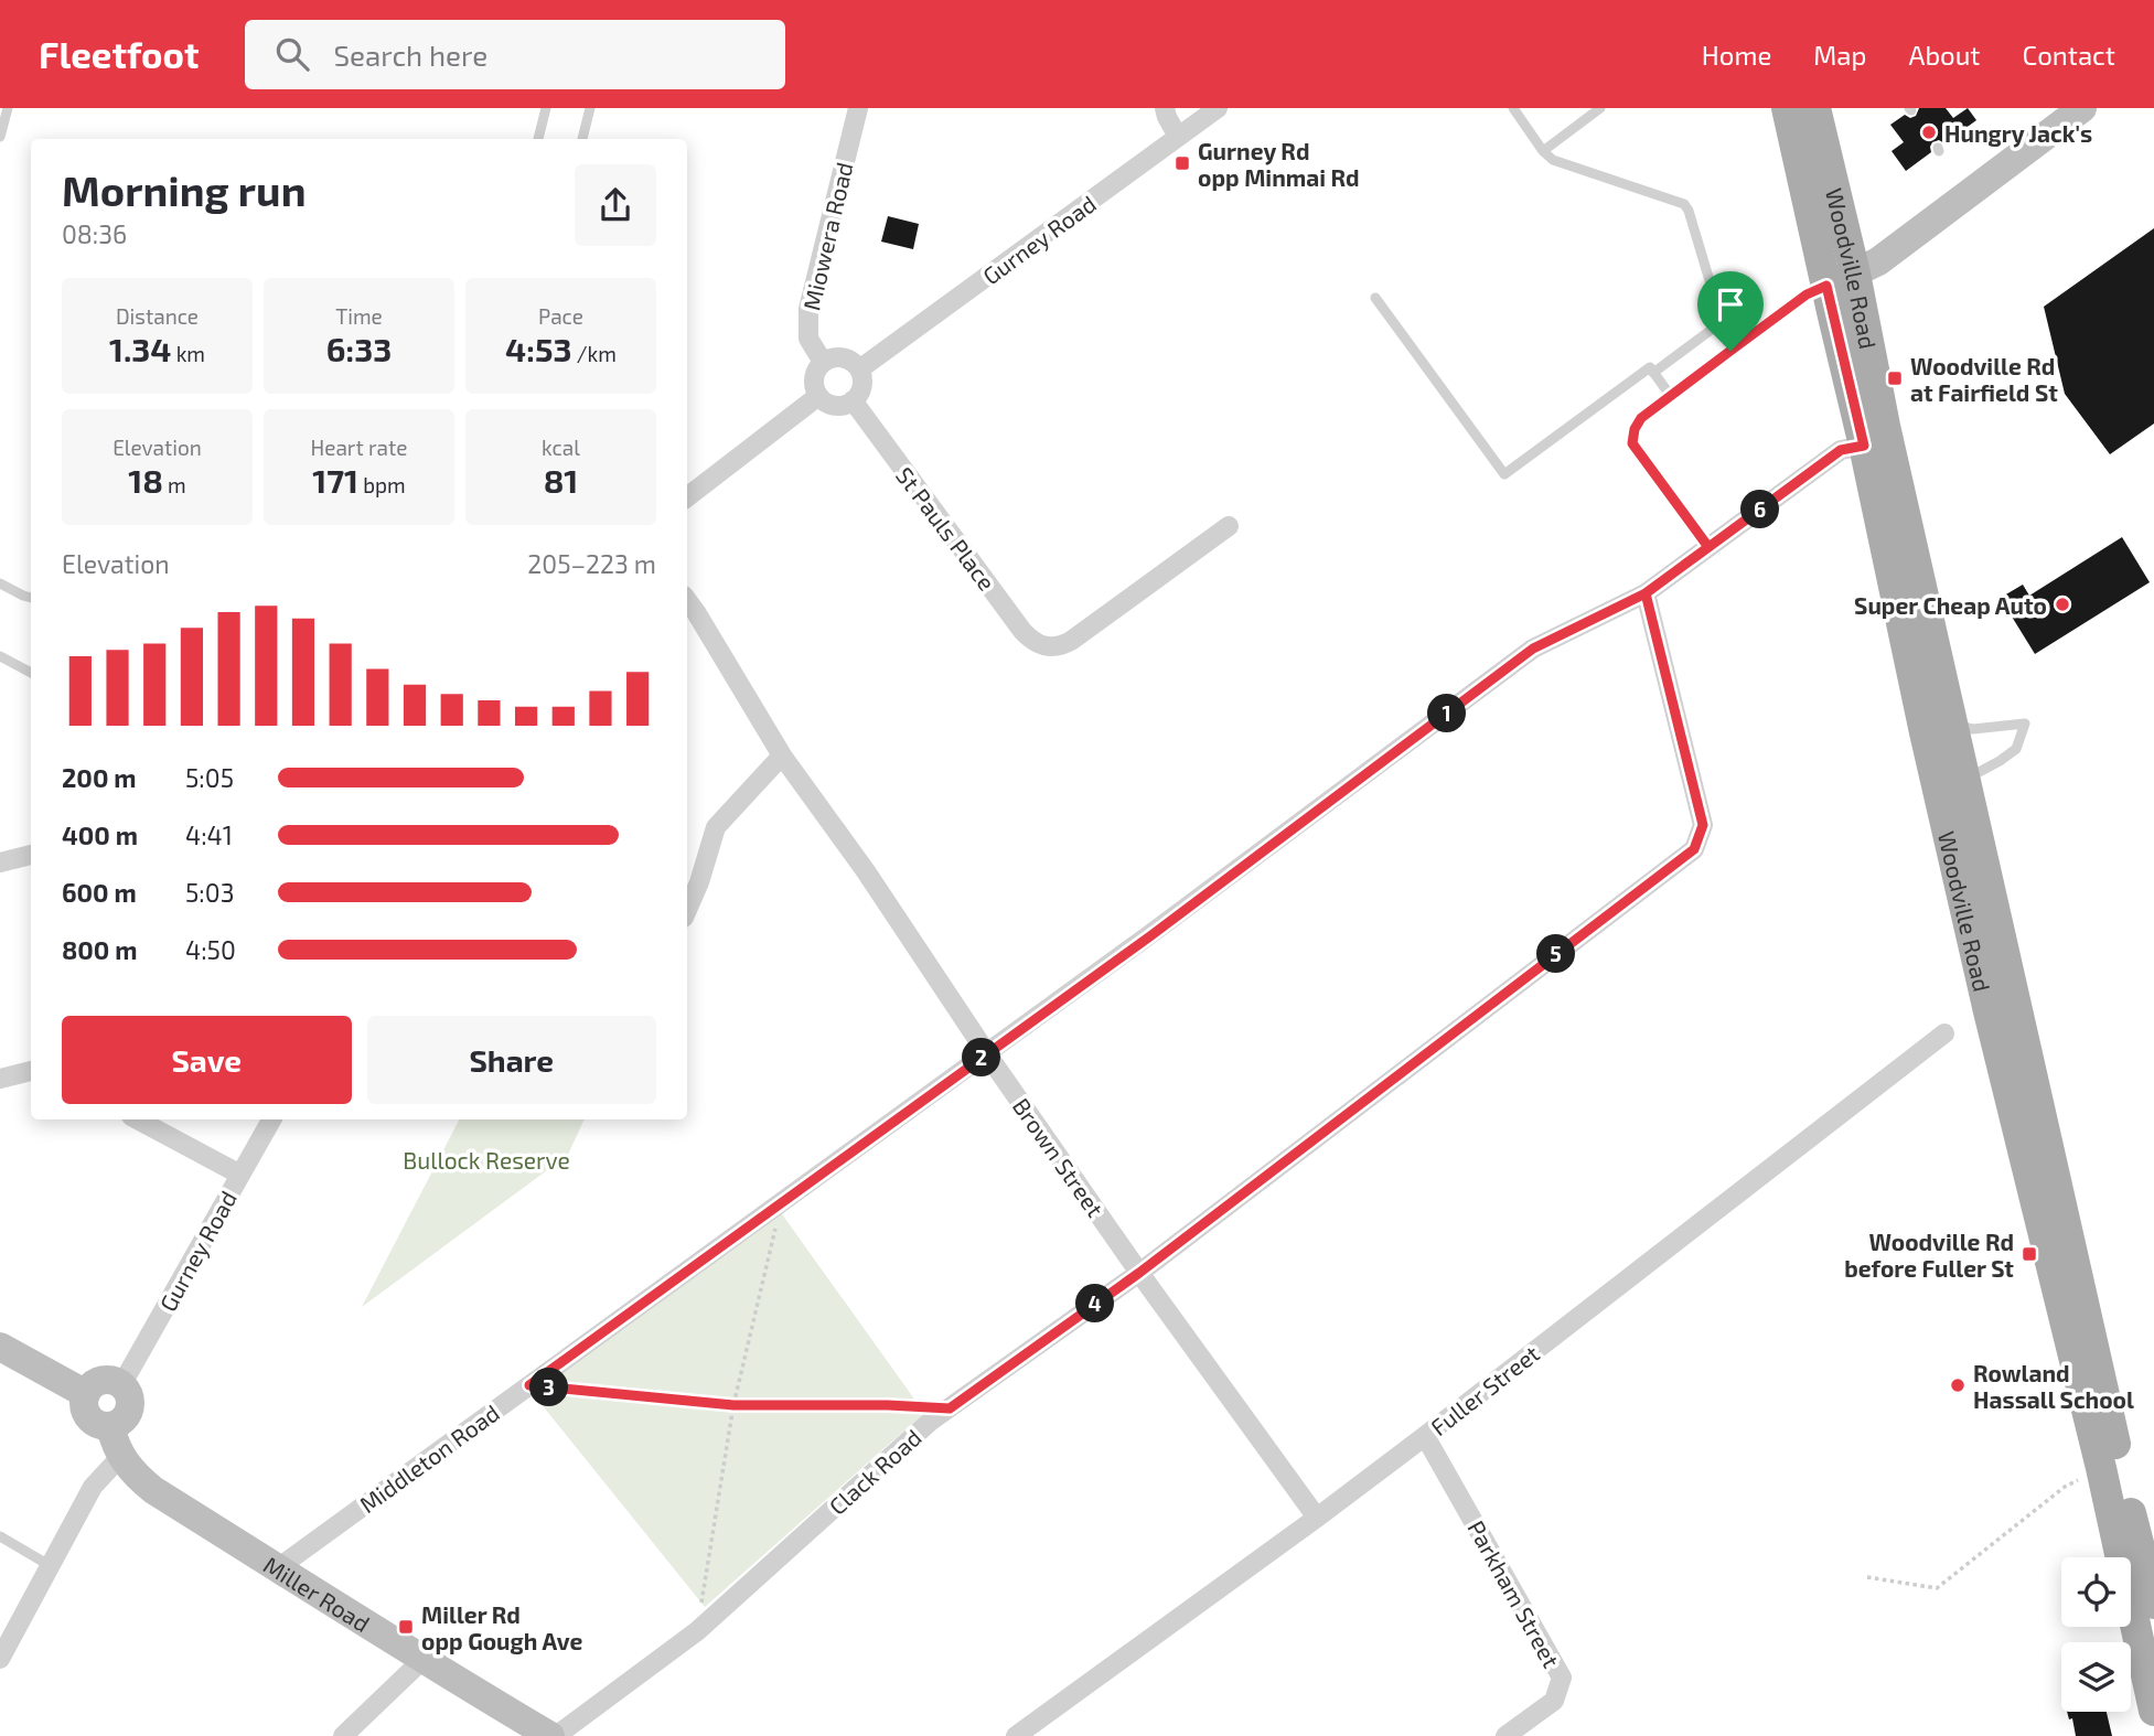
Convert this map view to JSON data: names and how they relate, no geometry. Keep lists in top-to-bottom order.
{
  "streets": {
    "main road": ["Woodville Road"],
    "street": [
      "Miowera Road",
      "Gurney Road",
      "St Pauls Place",
      "Brown Street",
      "Fuller Street",
      "Middleton Road",
      "Clack Road",
      "Miller Road",
      "Parkham Street"
    ]
  },
  "crossings": [
    ["Miowera Road", "Gurney Road"],
    ["Miowera Road", "St Pauls Place"],
    ["Gurney Road", "St Pauls Place"],
    ["Gurney Road", "Miller Road"],
    ["Woodville Road", "Middleton Road"],
    ["Brown Street", "Fuller Street"],
    ["Brown Street", "Middleton Road"],
    ["Brown Street", "Clack Road"],
    ["Fuller Street", "Parkham Street"],
    ["Middleton Road", "Clack Road"],
    ["Middleton Road", "Miller Road"]
  ],
  "parks": ["Bullock Reserve"],
  "places": {
    "other": ["Hungry Jack's", "Super Cheap Auto", "Rowland Hassall School"],
    "transit": [
      "Gurney Rd opp Minmai Rd",
      "Woodville Rd at Fairfield St",
      "Woodville Rd before Fuller St",
      "Miller Rd opp Gough Ave"
    ]
  },
  "page": {
    "header": "Fleetfoot",
    "search": "Search here",
    "nav": [
      "Home",
      "Map",
      "About",
      "Contact"
    ],
    "heading": ["Morning run", "08:36"],
    "stats": [
      ["Distance", "1.34 km"],
      ["Time", "6:33"],
      ["Pace", "4:53 /km"],
      ["Elevation", "18 m"],
      ["Heart rate", "171 bpm"],
      ["kcal", "81"]
    ],
    "pins": [
      "6",
      "1",
      "5",
      "2",
      "4",
      "3"
    ],
    "chart": ["Elevation", "205–223 m"],
    "list": [
      {
        "name": "200 m",
        "note": "5:05"
      },
      {
        "name": "400 m",
        "note": "4:41"
      },
      {
        "name": "600 m",
        "note": "5:03"
      },
      {
        "name": "800 m",
        "note": "4:50"
      }
    ],
    "buttons": ["Save", "Share"]
  }
}
